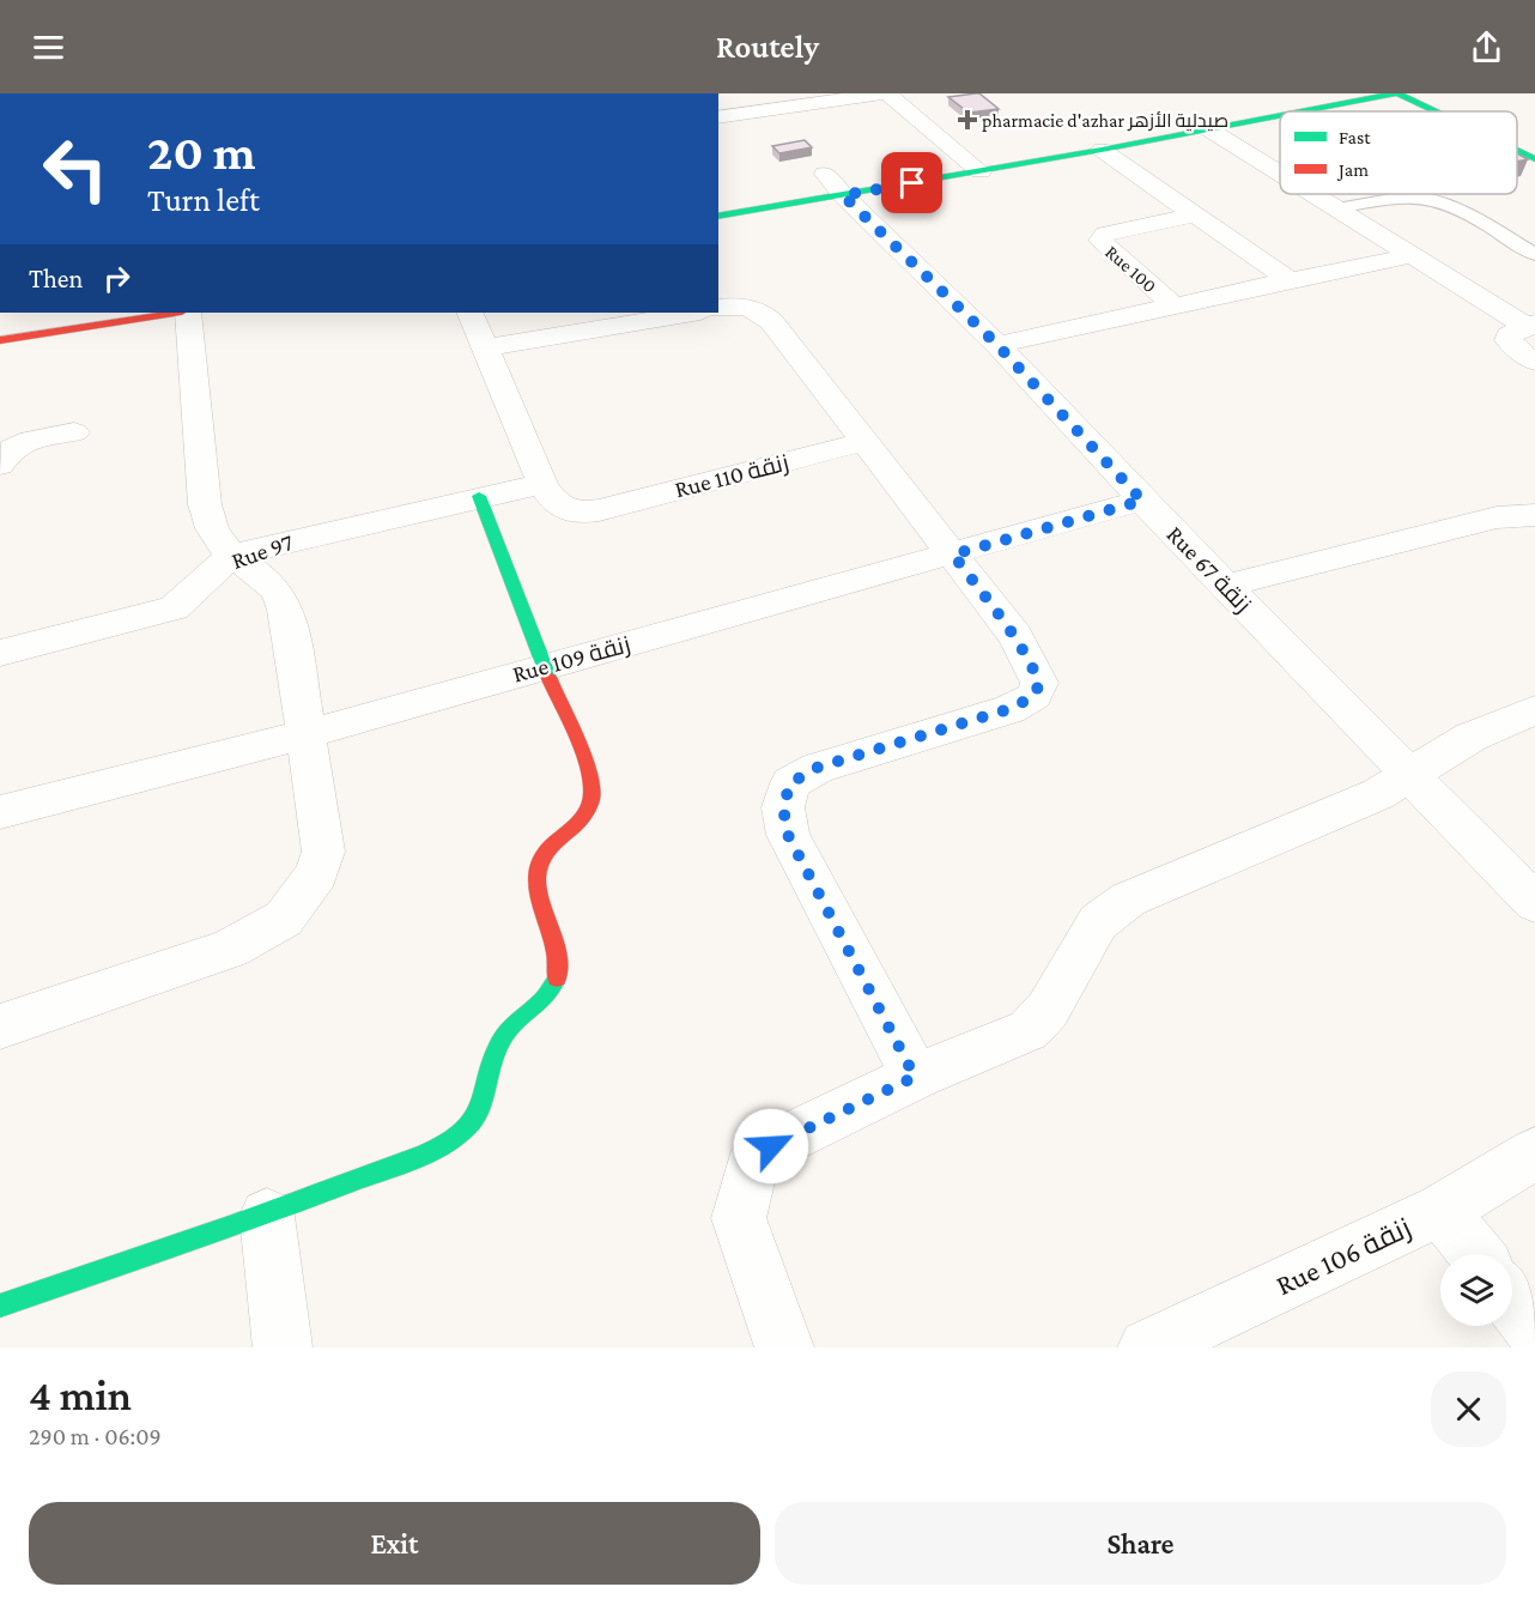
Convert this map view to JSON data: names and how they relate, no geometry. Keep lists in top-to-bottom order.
{
  "streets": {
    "street": [
      "Rue 100",
      "Rue 110 زنقة",
      "Rue 97",
      "Rue 67 زنقة",
      "Rue 109 زنقة",
      "Rue 106 زنقة"
    ]
  },
  "crossings": [
    ["Rue 110 زنقة", "Rue 97"],
    ["Rue 67 زنقة", "Rue 109 زنقة"]
  ],
  "places": {
    "health": ["pharmacie d'azhar صيدلية الأزهر"]
  },
  "legend": ["Fast", "Jam"],
  "page": {
    "header": "Routely",
    "turn": ["20 m", "Turn left"],
    "then": "Then",
    "heading": ["4 min", "290 m · 06:09"],
    "buttons": ["Exit", "Share"]
  }
}
